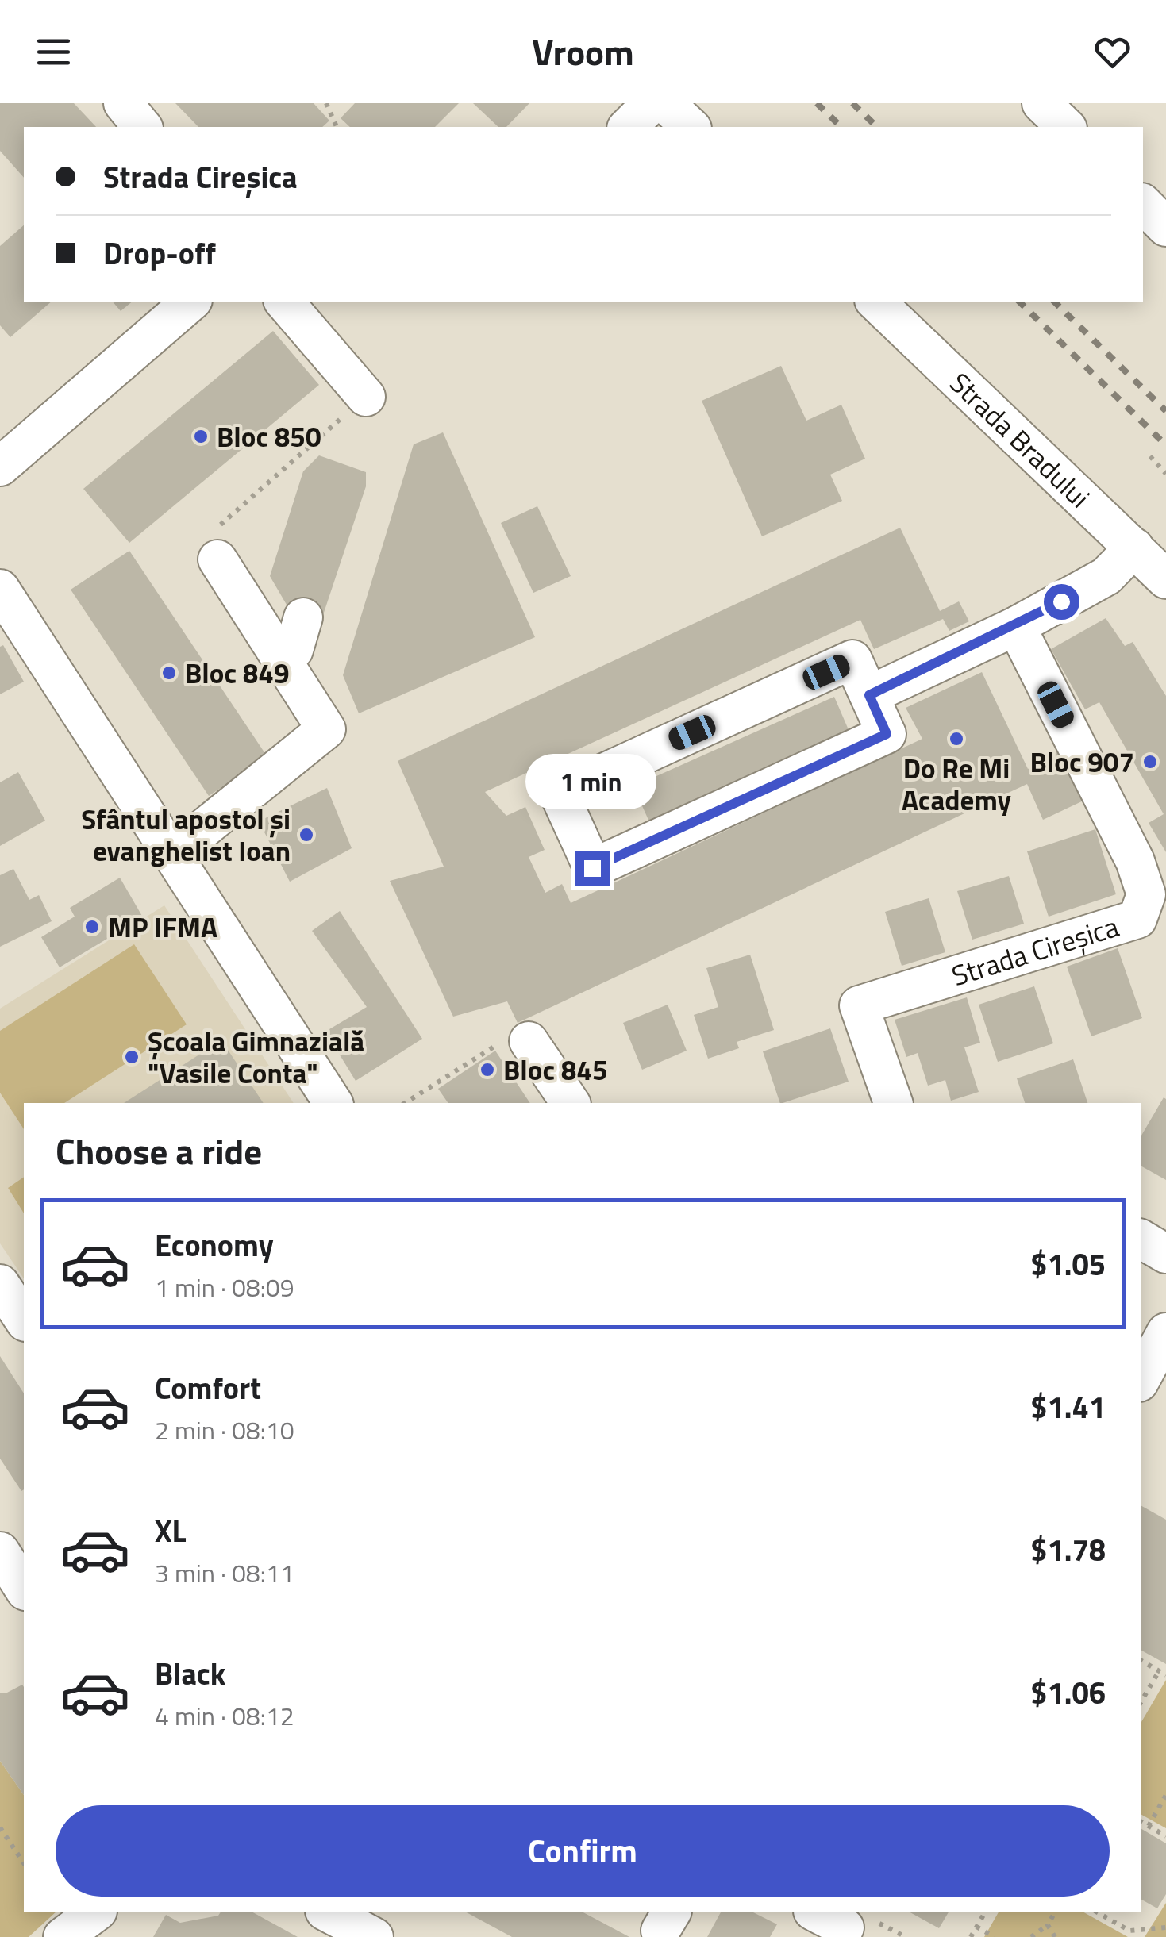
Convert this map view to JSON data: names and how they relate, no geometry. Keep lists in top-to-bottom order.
{
  "streets": {
    "street": ["Strada Bradului", "Strada Cireșica"]
  },
  "places": [
    "Bloc 850",
    "Bloc 849",
    "Do Re Mi Academy",
    "Bloc 907",
    "Sfântul apostol și evanghelist Ioan",
    "MP IFMA",
    "Școala Gimnazială \"Vasile Conta\"",
    "Bloc 845"
  ],
  "page": {
    "header": "Vroom",
    "banner": ["Strada Cireșica", "Drop-off"],
    "bubble": "1 min",
    "heading": "Choose a ride",
    "list": [
      {
        "name": "Economy",
        "note": "1 min · 08:09",
        "value": "$1.05"
      },
      {
        "name": "Comfort",
        "note": "2 min · 08:10",
        "value": "$1.41"
      },
      {
        "name": "XL",
        "note": "3 min · 08:11",
        "value": "$1.78"
      },
      {
        "name": "Black",
        "note": "4 min · 08:12",
        "value": "$1.06"
      }
    ],
    "buttons": "Confirm"
  }
}
